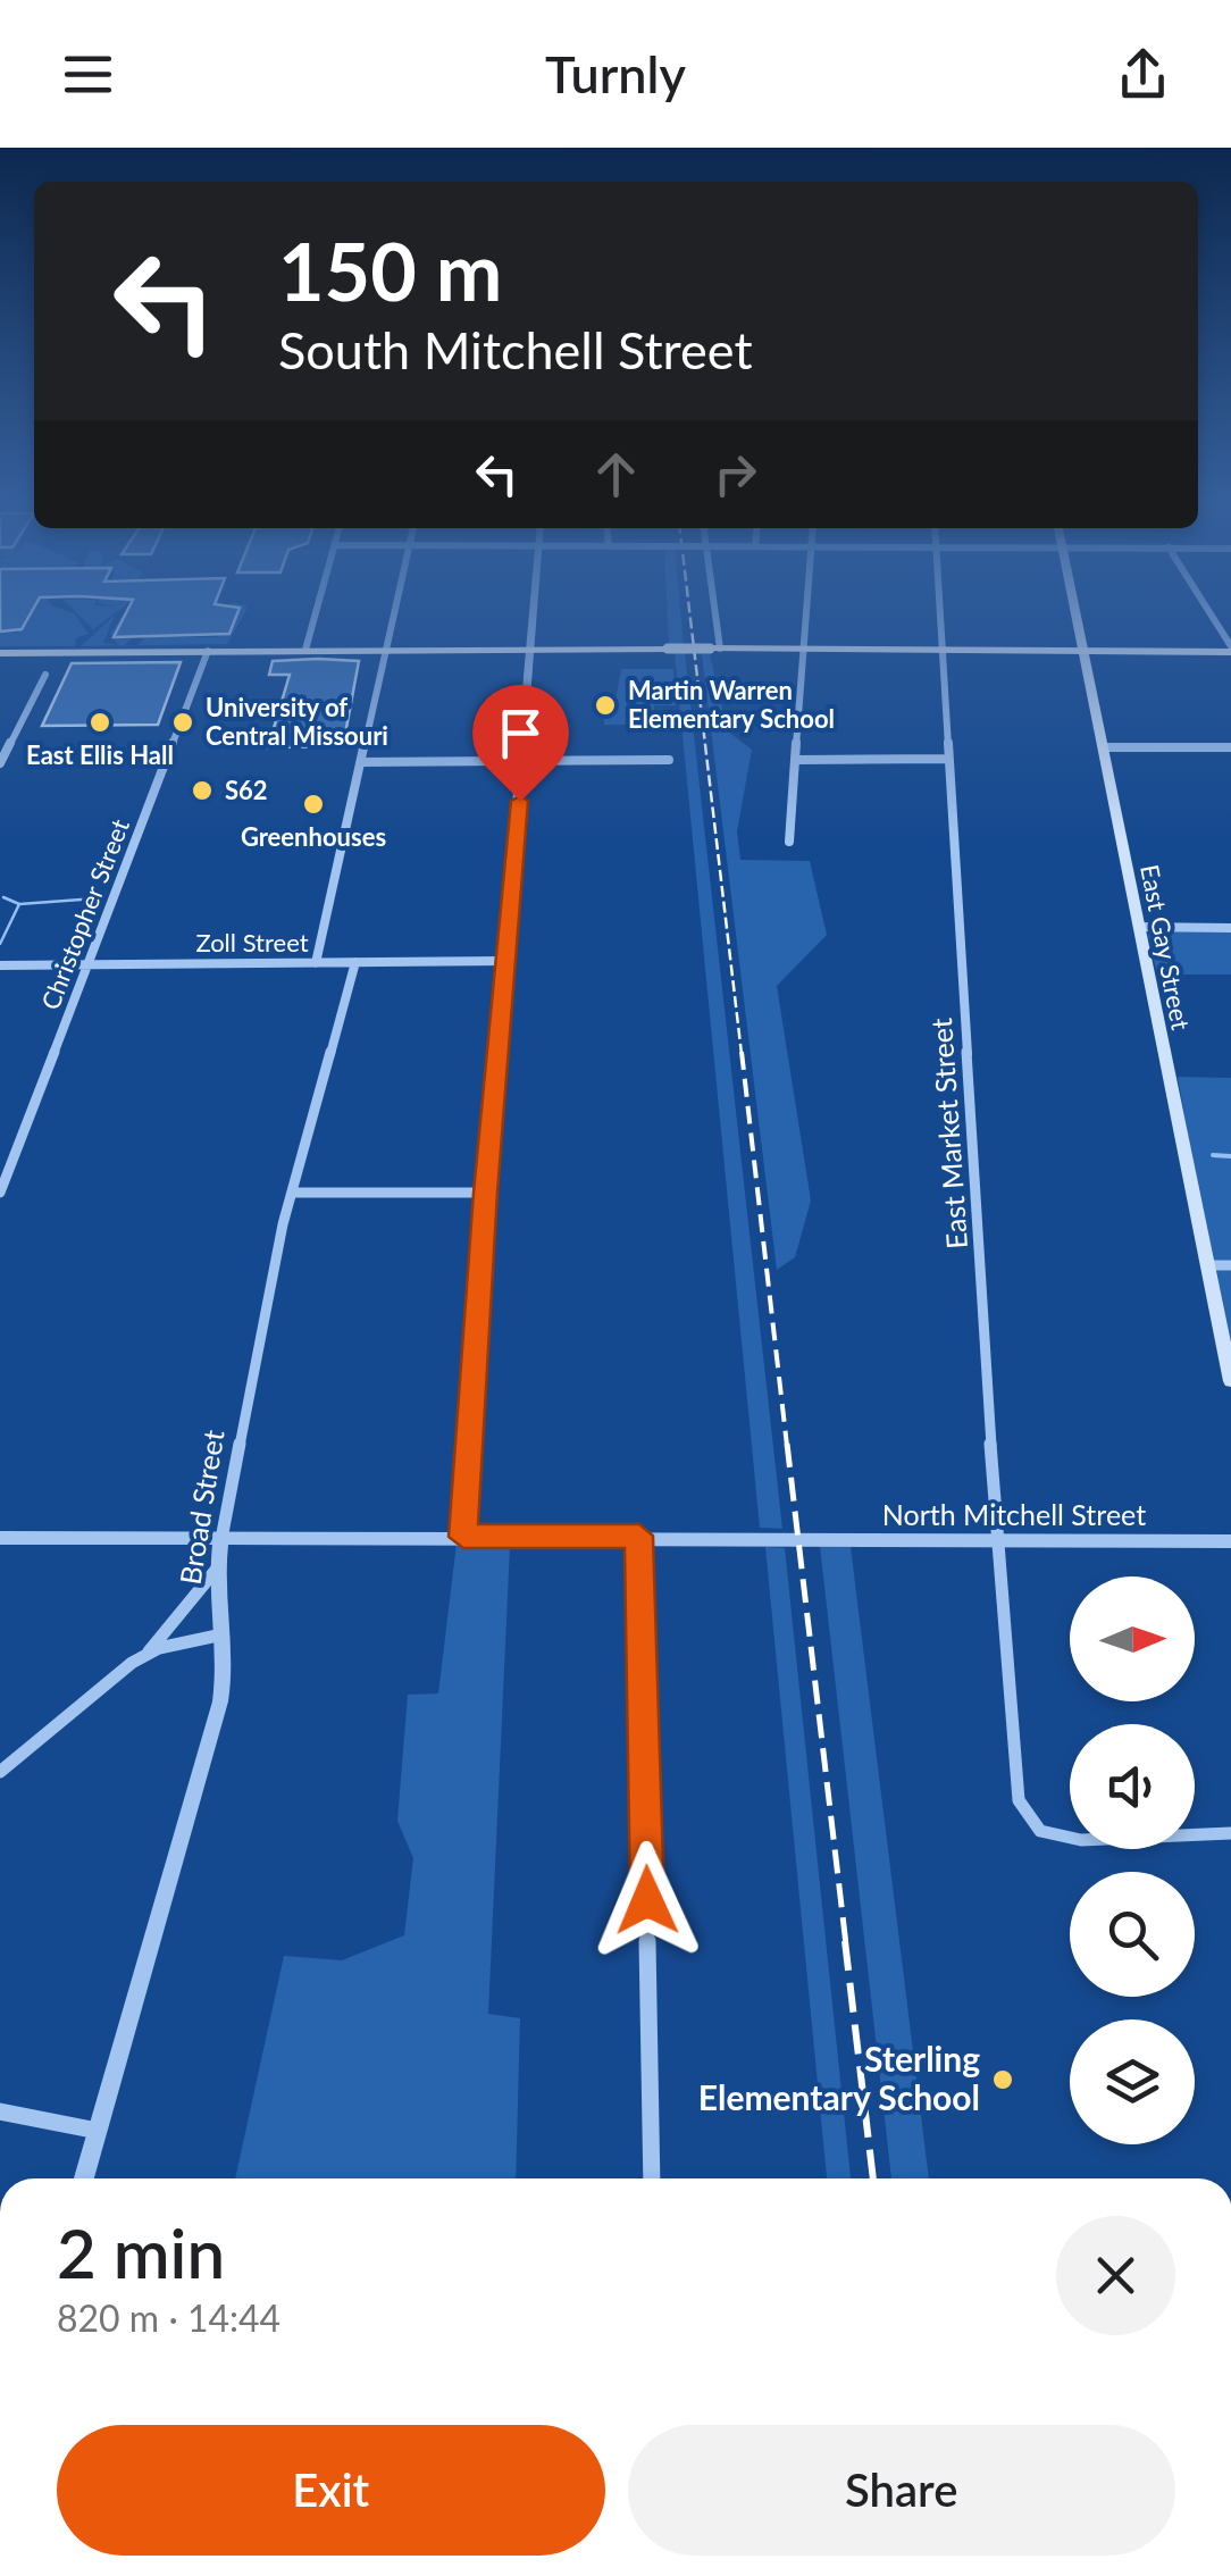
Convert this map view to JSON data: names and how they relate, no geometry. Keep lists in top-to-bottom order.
{
  "streets": {
    "main road": ["East Gay Street"],
    "street": [
      "Christopher Street",
      "Zoll Street",
      "East Market Street",
      "Broad Street",
      "North Mitchell Street"
    ]
  },
  "crossings": [
    ["Christopher Street", "Zoll Street"],
    ["Zoll Street", "Broad Street"],
    ["East Market Street", "North Mitchell Street"],
    ["Broad Street", "North Mitchell Street"]
  ],
  "places": [
    "Martin Warren Elementary School",
    "East Ellis Hall",
    "University of Central Missouri",
    "S62",
    "Greenhouses",
    "Sterling Elementary School"
  ],
  "north": "right",
  "page": {
    "header": "Turnly",
    "turn": ["150 m", "South Mitchell Street"],
    "heading": ["2 min", "820 m · 14:44"],
    "buttons": ["Exit", "Share"]
  }
}
